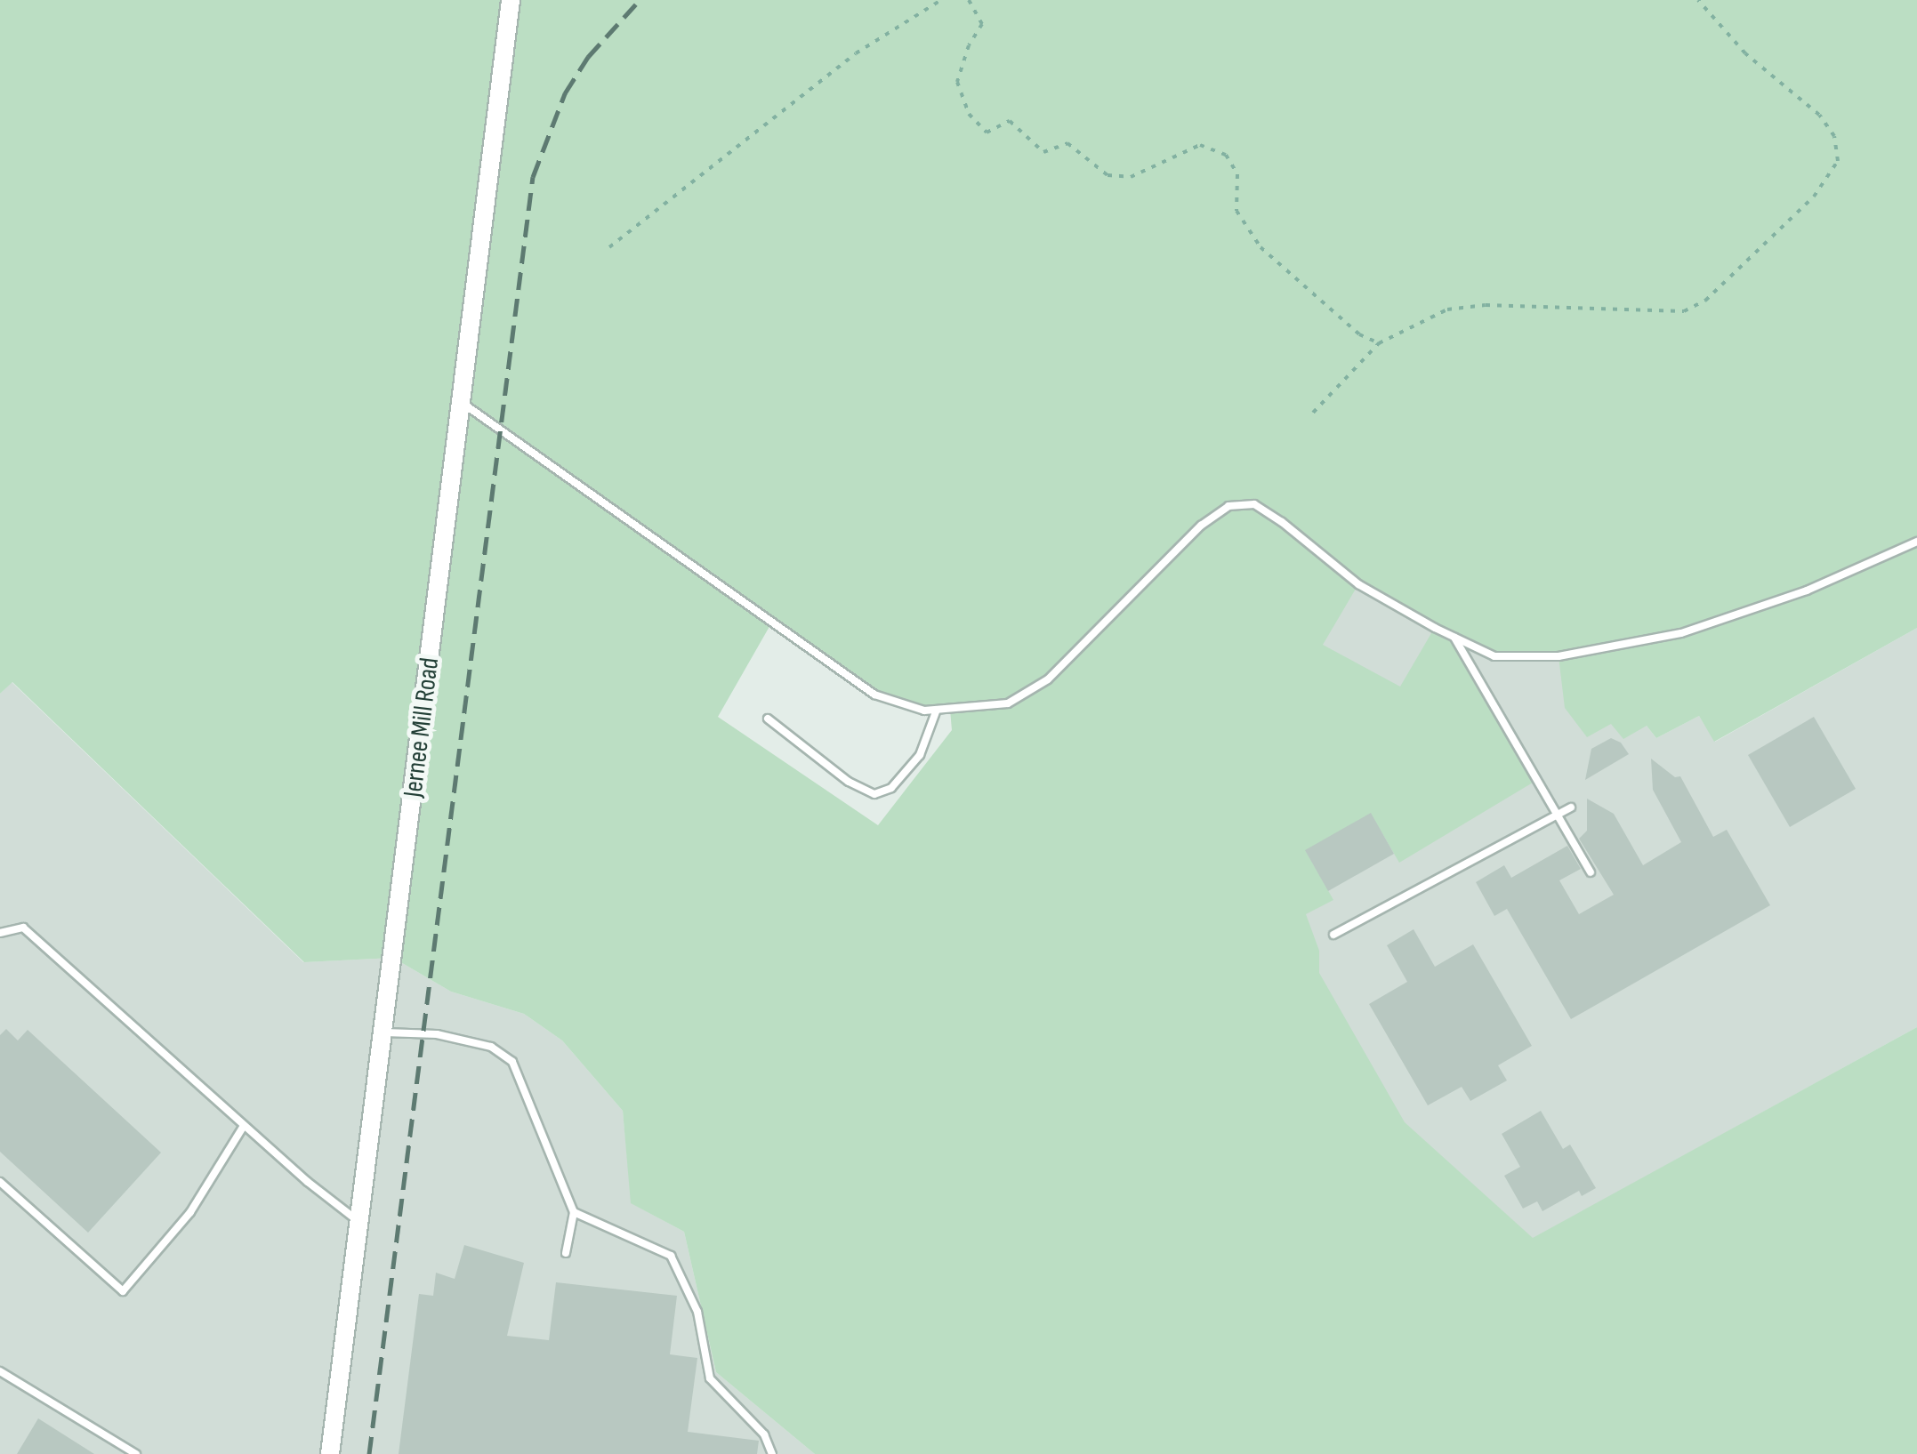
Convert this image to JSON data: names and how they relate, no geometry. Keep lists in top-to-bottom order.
{
  "streets": {
    "street": ["Jernee Mill Road"]
  }
}
